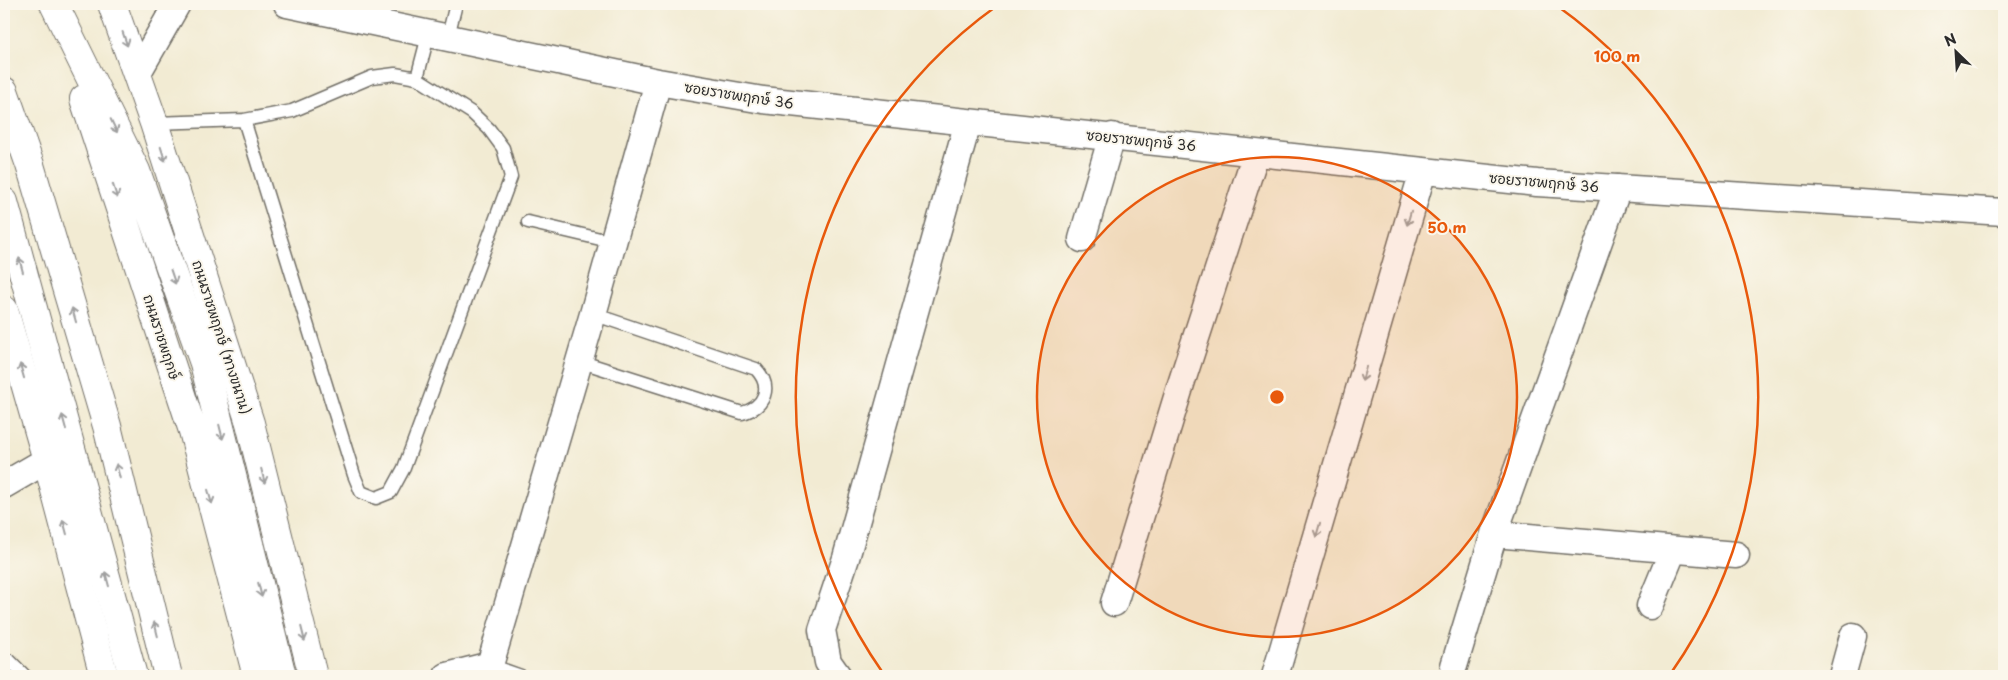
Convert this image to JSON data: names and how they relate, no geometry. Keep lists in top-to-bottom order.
{
  "streets": {
    "main road": ["ถนนราชพฤกษ์", "ถนนราชพฤกษ์ (ทางขนาน)"],
    "street": ["ซอยราชพฤกษ์ 36"]
  },
  "north": "top left",
  "rings": ["100 m", "50 m"]
}
